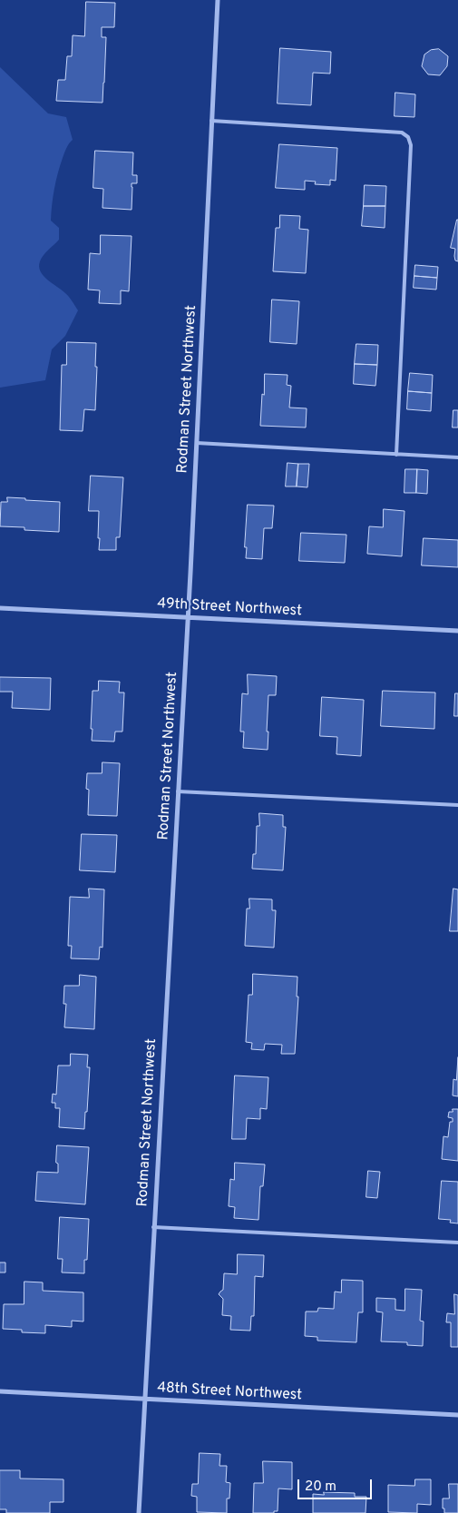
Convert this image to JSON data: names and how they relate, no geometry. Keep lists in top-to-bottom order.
{
  "streets": {
    "street": ["Rodman Street Northwest", "49th Street Northwest", "48th Street Northwest"]
  },
  "crossings": [
    ["Rodman Street Northwest", "49th Street Northwest"],
    ["Rodman Street Northwest", "48th Street Northwest"]
  ],
  "scale_bar": "20 m"
}
